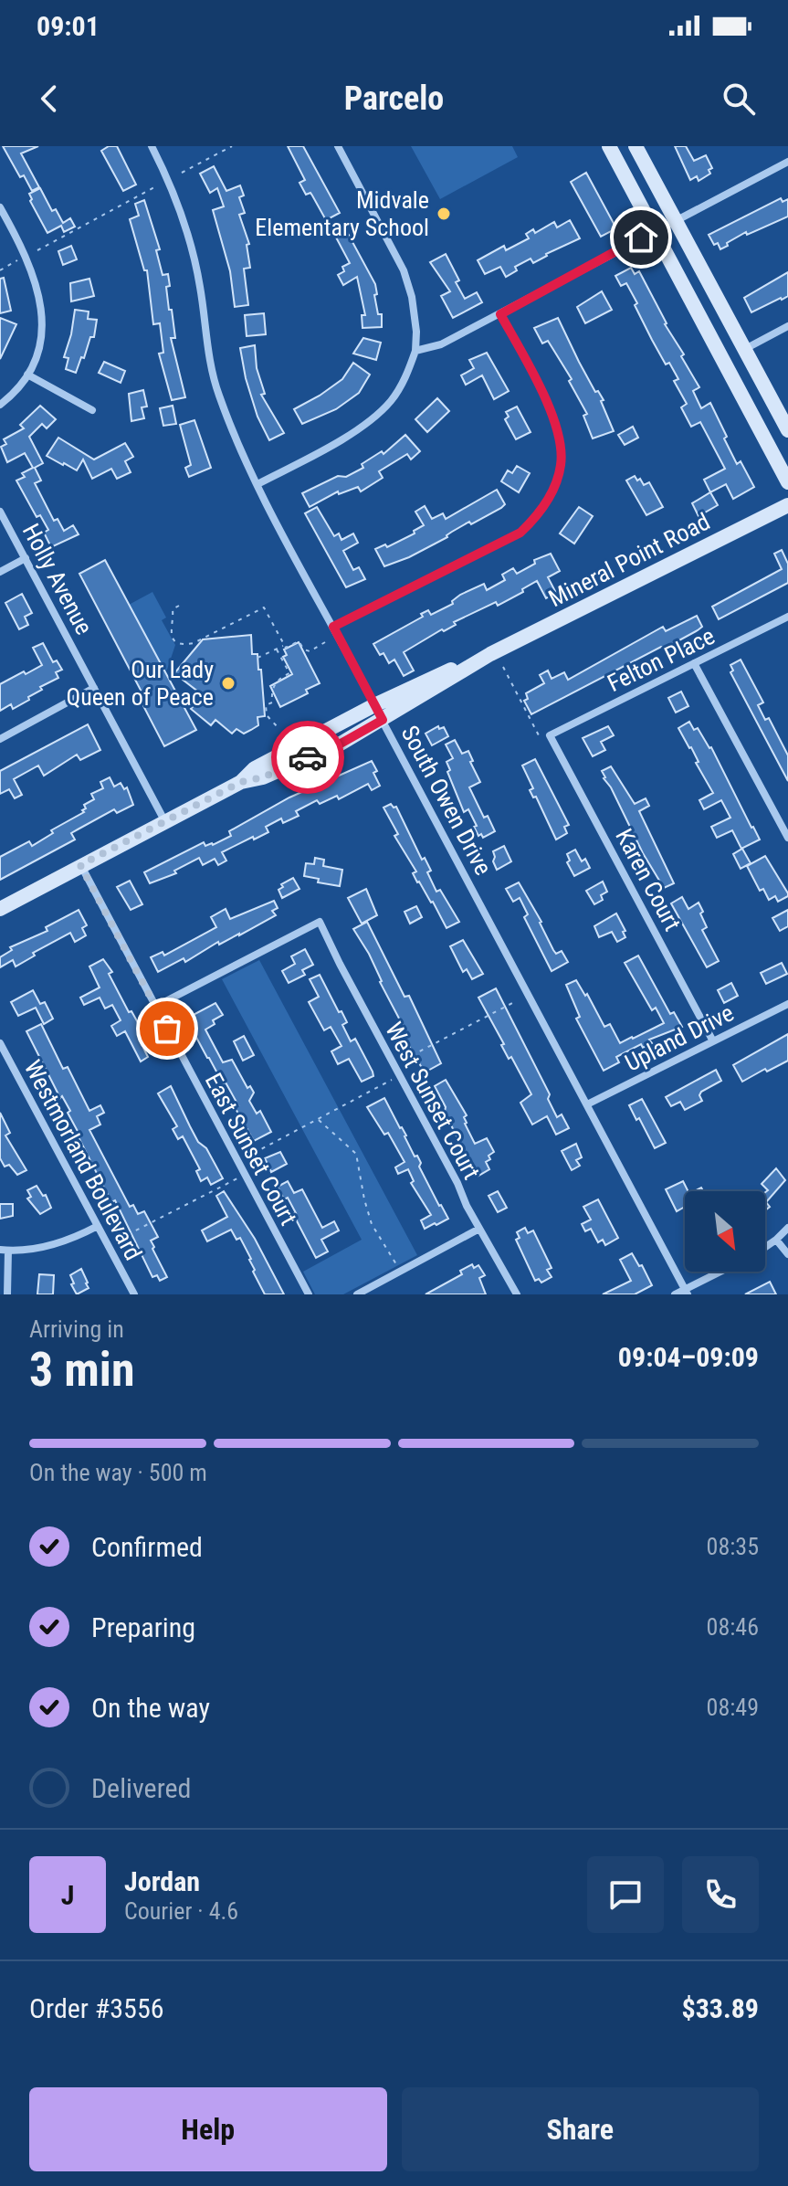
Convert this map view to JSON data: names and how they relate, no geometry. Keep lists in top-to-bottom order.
{
  "streets": {
    "main road": ["Mineral Point Road"],
    "street": [
      "Holly Avenue",
      "Felton Place",
      "South Owen Drive",
      "Karen Court",
      "Upland Drive",
      "West Sunset Court",
      "East Sunset Court",
      "Westmorland Boulevard"
    ]
  },
  "crossings": [
    ["Mineral Point Road", "Holly Avenue"],
    ["Mineral Point Road", "South Owen Drive"],
    ["Mineral Point Road", "East Sunset Court"],
    ["Felton Place", "Karen Court"],
    ["South Owen Drive", "Upland Drive"],
    ["Karen Court", "Upland Drive"],
    ["West Sunset Court", "East Sunset Court"]
  ],
  "places": ["Midvale Elementary School", "Our Lady Queen of Peace"],
  "north": "bottom right",
  "page": {
    "status": "09:01",
    "header": "Parcelo",
    "heading": ["3 min", "Arriving in", "09:04–09:09"],
    "panel": [
      "Jordan",
      "Courier · 4.6",
      "Order #3556",
      "$33.89"
    ],
    "bar": "On the way · 500 m",
    "list": [
      ["Confirmed", "08:35"],
      ["Preparing", "08:46"],
      ["On the way", "08:49"],
      "Delivered"
    ],
    "round": "J",
    "buttons": ["Help", "Share"]
  }
}
